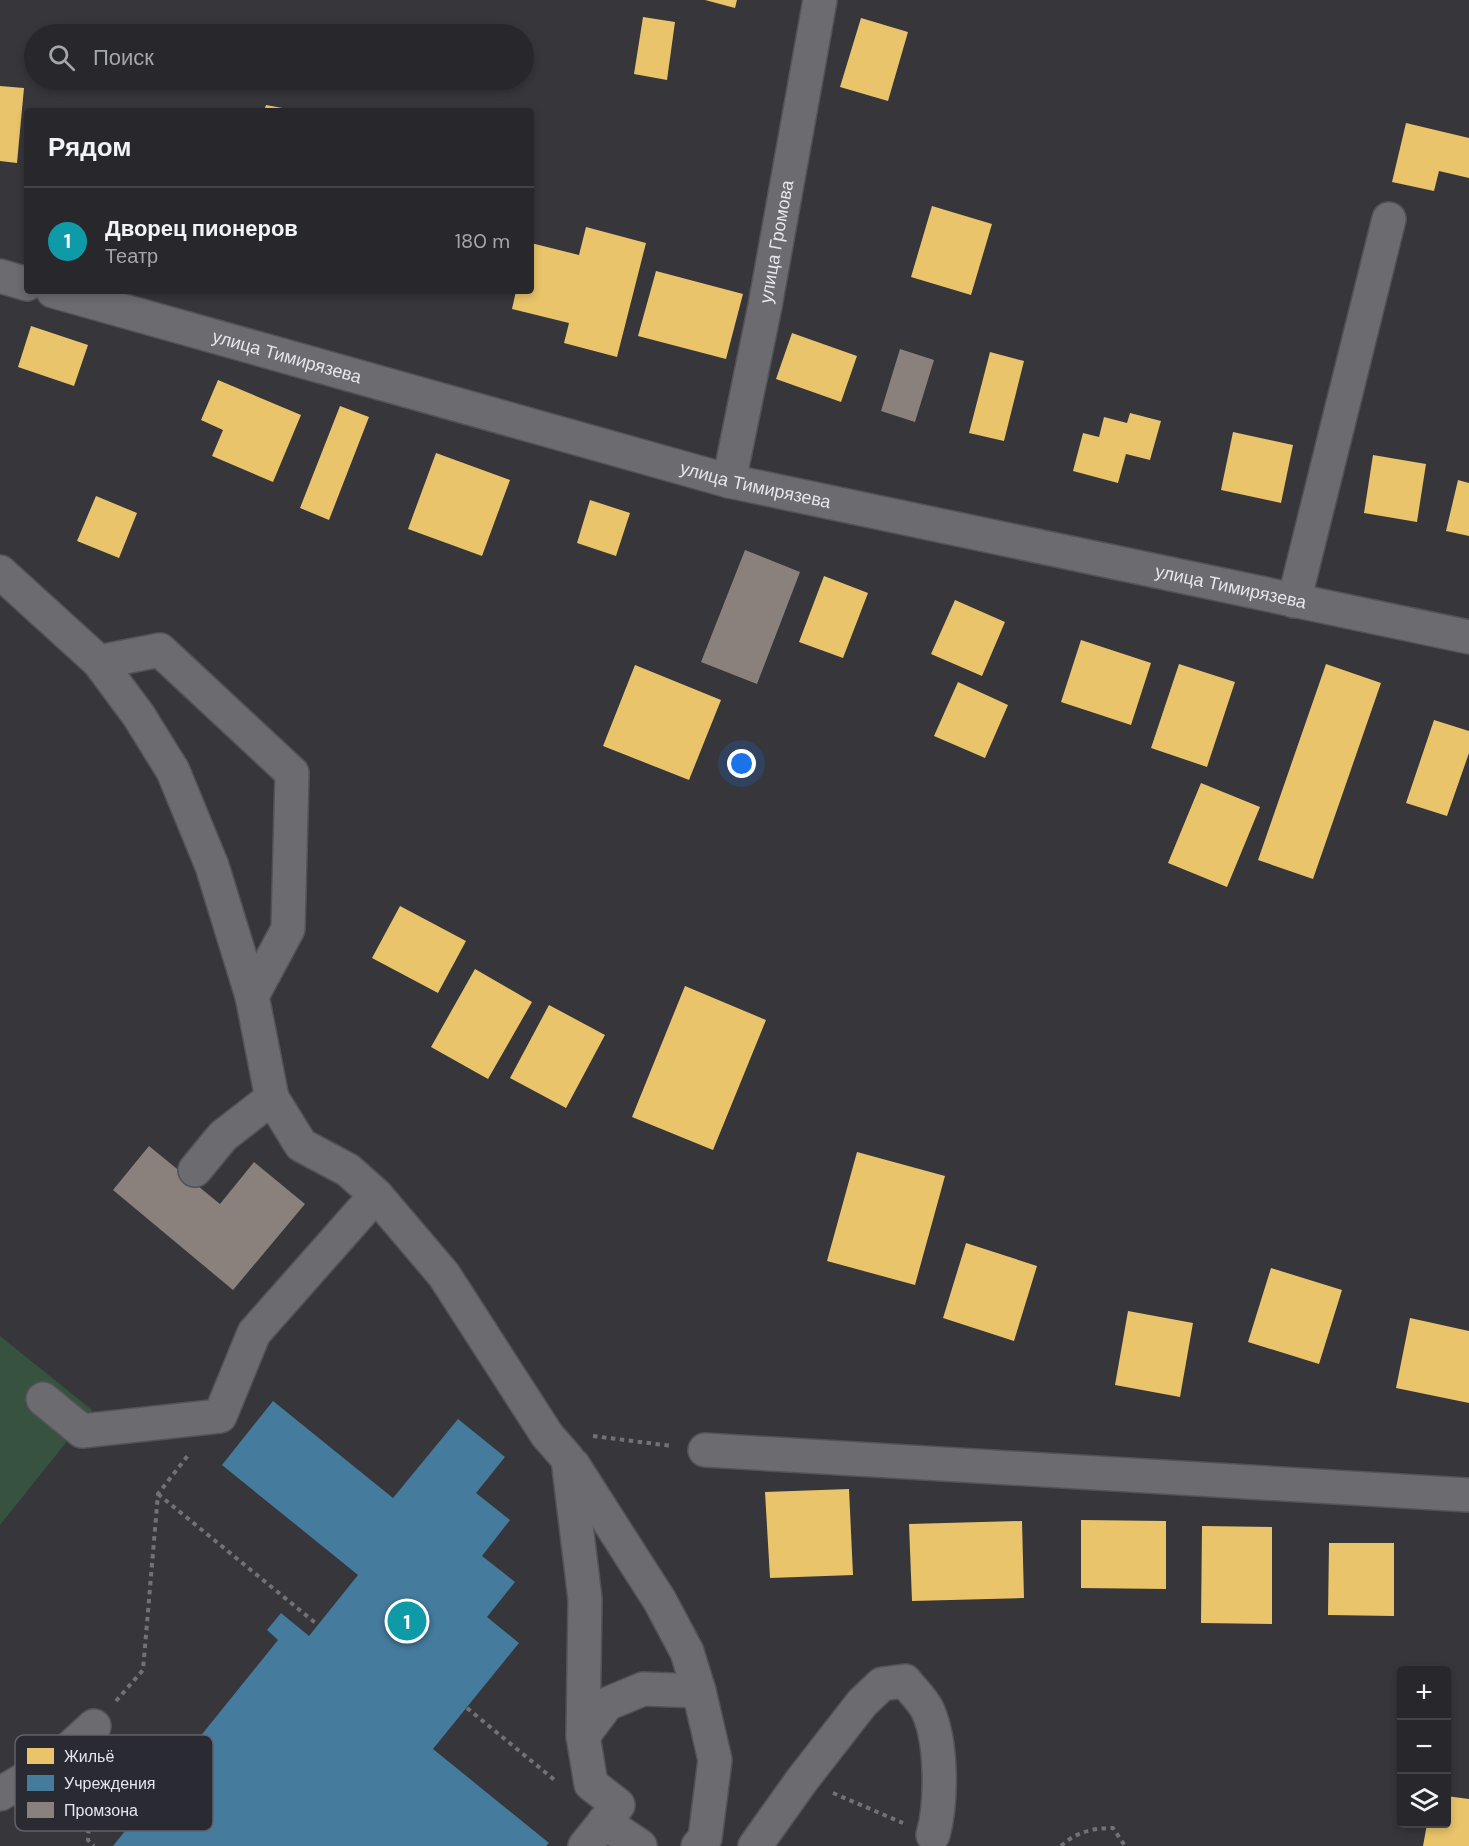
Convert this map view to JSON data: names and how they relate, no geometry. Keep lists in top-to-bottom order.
{
  "streets": {
    "street": ["улица Громова", "улица Тимирязева"]
  },
  "crossings": [
    ["улица Громова", "улица Тимирязева"]
  ],
  "legend": ["Жильё", "Учреждения", "Промзона"],
  "page": {
    "search": "Поиск",
    "heading": "Рядом",
    "list": [
      {
        "mark": "1",
        "name": "Дворец пионеров",
        "note": "Театр",
        "value": "180 m"
      }
    ],
    "pins": "1",
    "map_buttons": ["+", "−"]
  }
}
